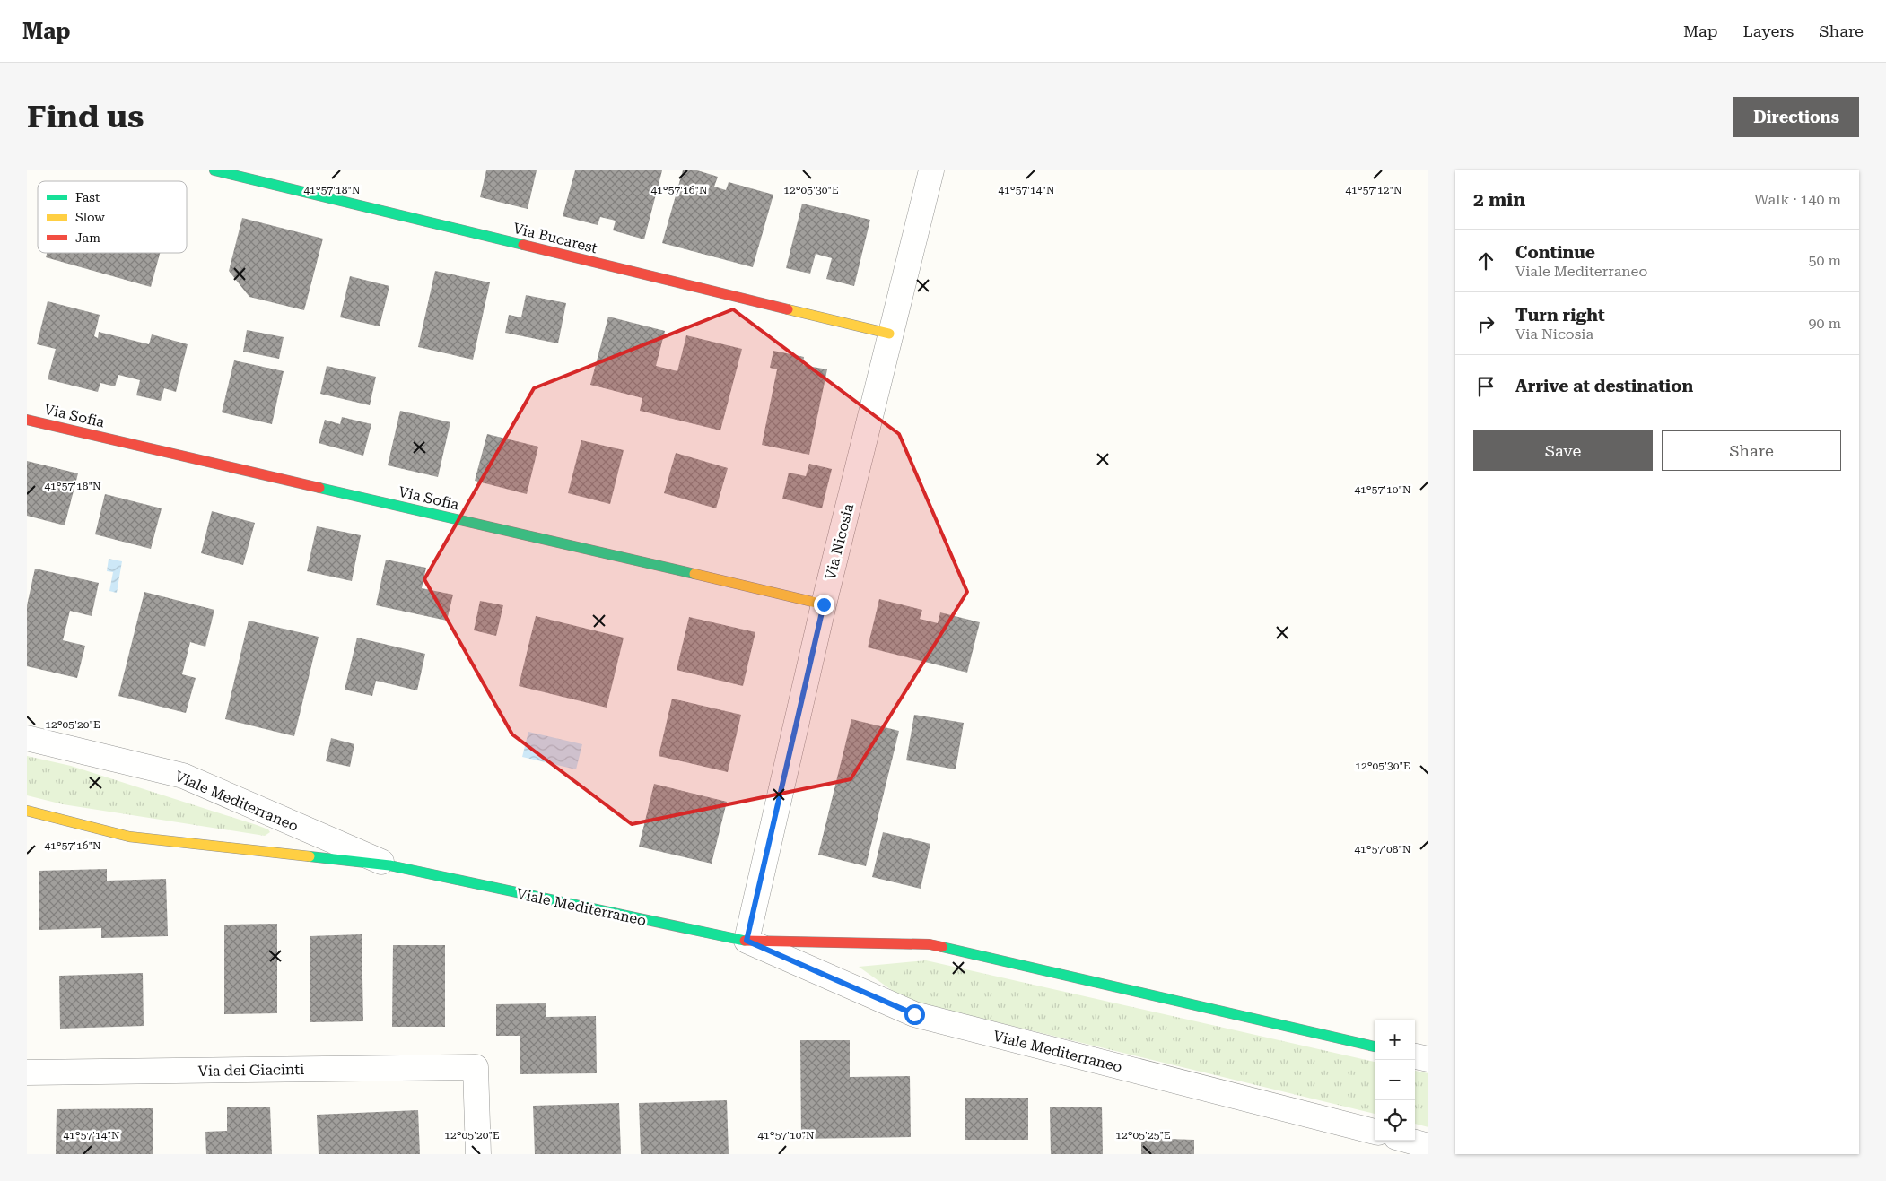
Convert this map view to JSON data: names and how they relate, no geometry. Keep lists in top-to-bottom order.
{
  "streets": {
    "street": [
      "Via Bucarest",
      "Via Sofia",
      "Via Nicosia",
      "Viale Mediterraneo",
      "Via dei Giacinti"
    ]
  },
  "crossings": [
    ["Via Bucarest", "Via Nicosia"],
    ["Via Sofia", "Via Nicosia"],
    ["Via Nicosia", "Viale Mediterraneo"]
  ],
  "legend": ["Fast", "Slow", "Jam"],
  "page": {
    "header": "Map",
    "nav": ["Map", "Layers", "Share"],
    "buttons": [
      "Directions",
      ["Save", "Share"]
    ],
    "title": "Find us",
    "heading": ["2 min", "Walk · 140 m"],
    "list": [
      ["Continue", "Viale Mediterraneo", "50 m"],
      ["Turn right", "Via Nicosia", "90 m"],
      "Arrive at destination"
    ],
    "map_buttons": ["+", "−"]
  },
  "coordinates": [
    "12°05'30\"E",
    "41°57'18\"N",
    "41°57'16\"N",
    "41°57'14\"N",
    "41°57'12\"N",
    "41°57'10\"N",
    "12°05'20\"E",
    "41°57'08\"N",
    "12°05'25\"E"
  ]
}
